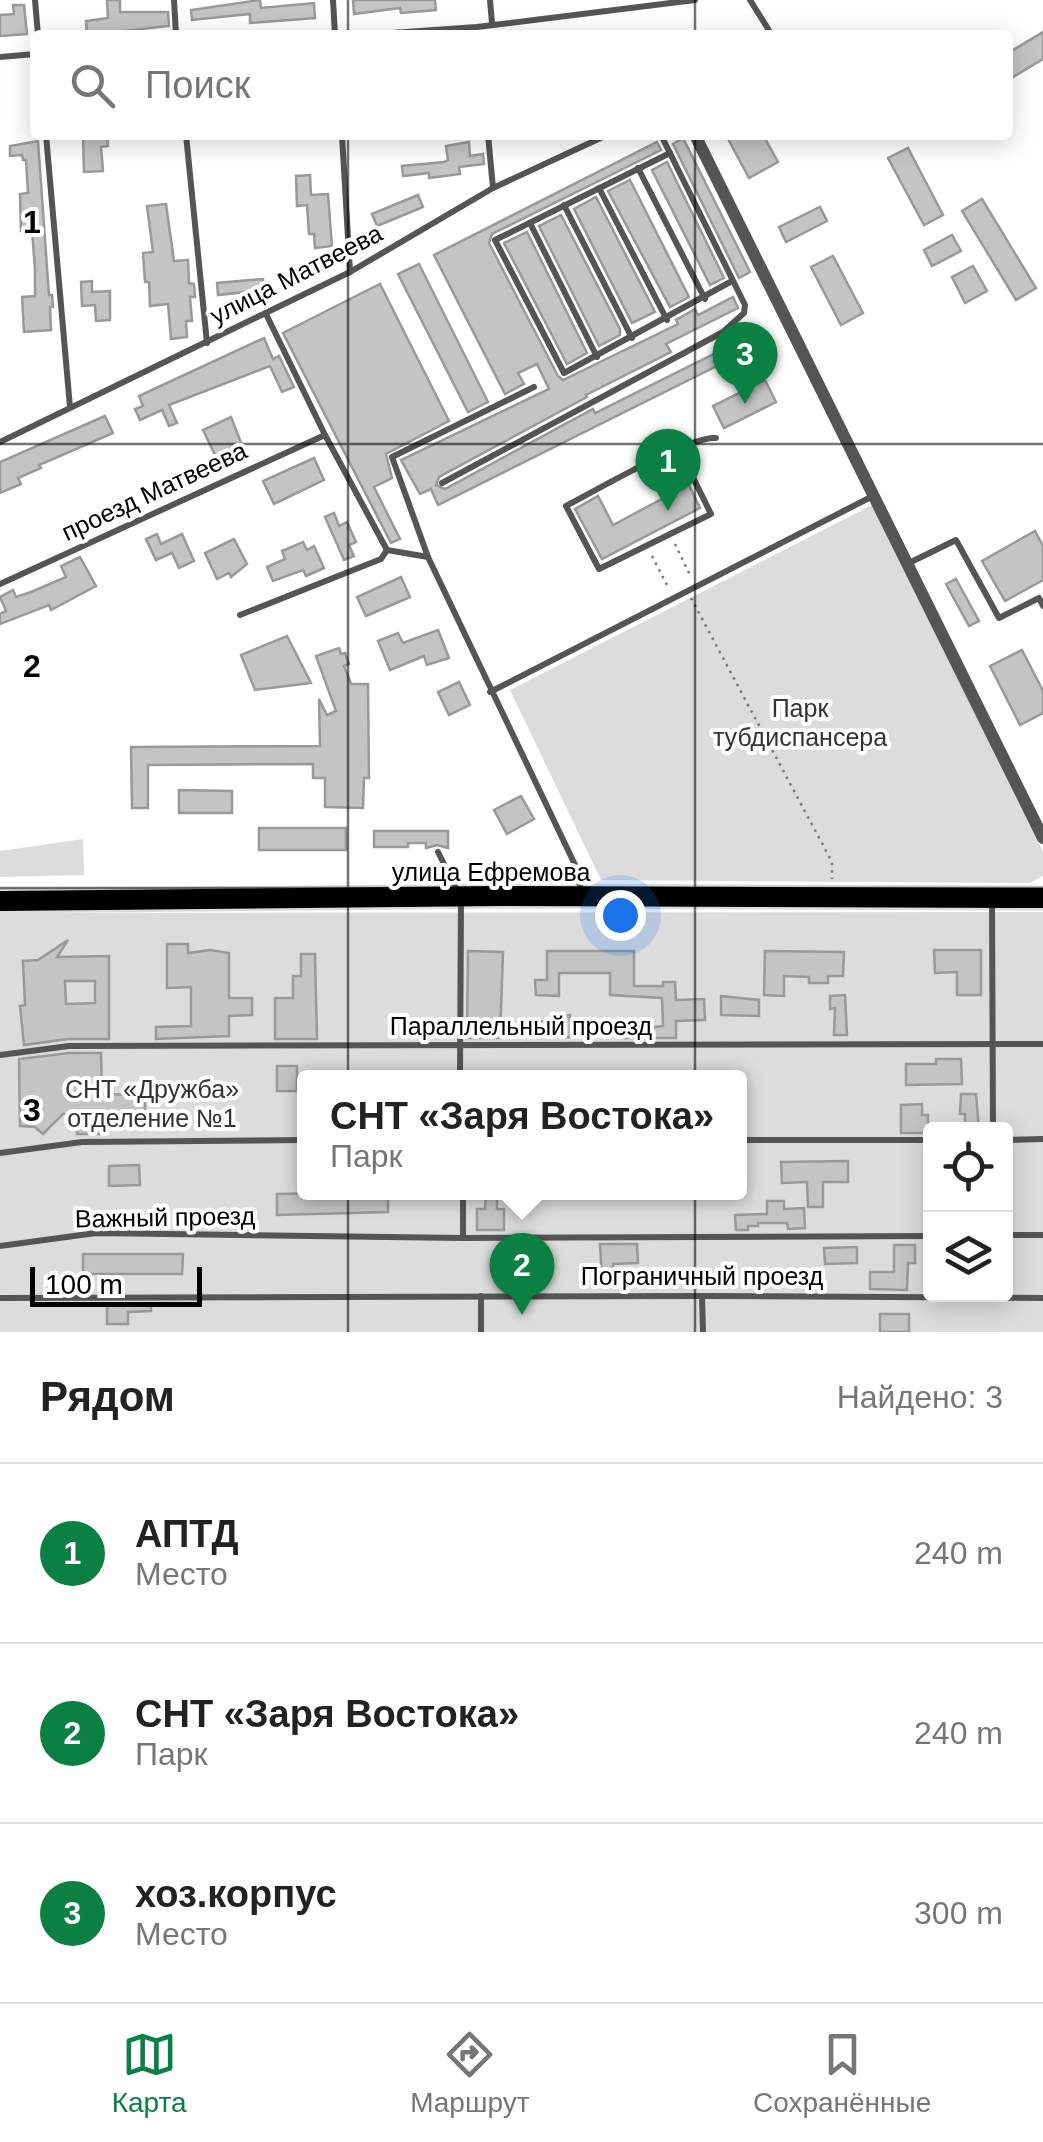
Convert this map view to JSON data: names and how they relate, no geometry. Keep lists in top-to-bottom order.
{
  "streets": {
    "main road": ["улица Ефремова"],
    "lane": [
      "улица Матвеева",
      "проезд Матвеева",
      "Параллельный проезд",
      "Важный проезд",
      "Пограничный проезд"
    ]
  },
  "parks": ["Парк тубдиспансера", "СНТ «Дружба» отделение №1"],
  "scale_bar": "100 m",
  "page": {
    "search": "Поиск",
    "pins": ["3", "1", "2"],
    "popup": ["СНТ «Заря Востока»", "Парк"],
    "scale": "100 m",
    "heading": ["Рядом", "Найдено: 3"],
    "list": [
      {
        "mark": "1",
        "name": "АПТД",
        "note": "Место",
        "value": "240 m"
      },
      {
        "mark": "2",
        "name": "СНТ «Заря Востока»",
        "note": "Парк",
        "value": "240 m"
      },
      {
        "mark": "3",
        "name": "хоз.корпус",
        "note": "Место",
        "value": "300 m"
      }
    ],
    "nav": ["Карта", "Маршрут", "Сохранённые"]
  },
  "grid": {
    "rows": ["1", "2", "3"]
  }
}
